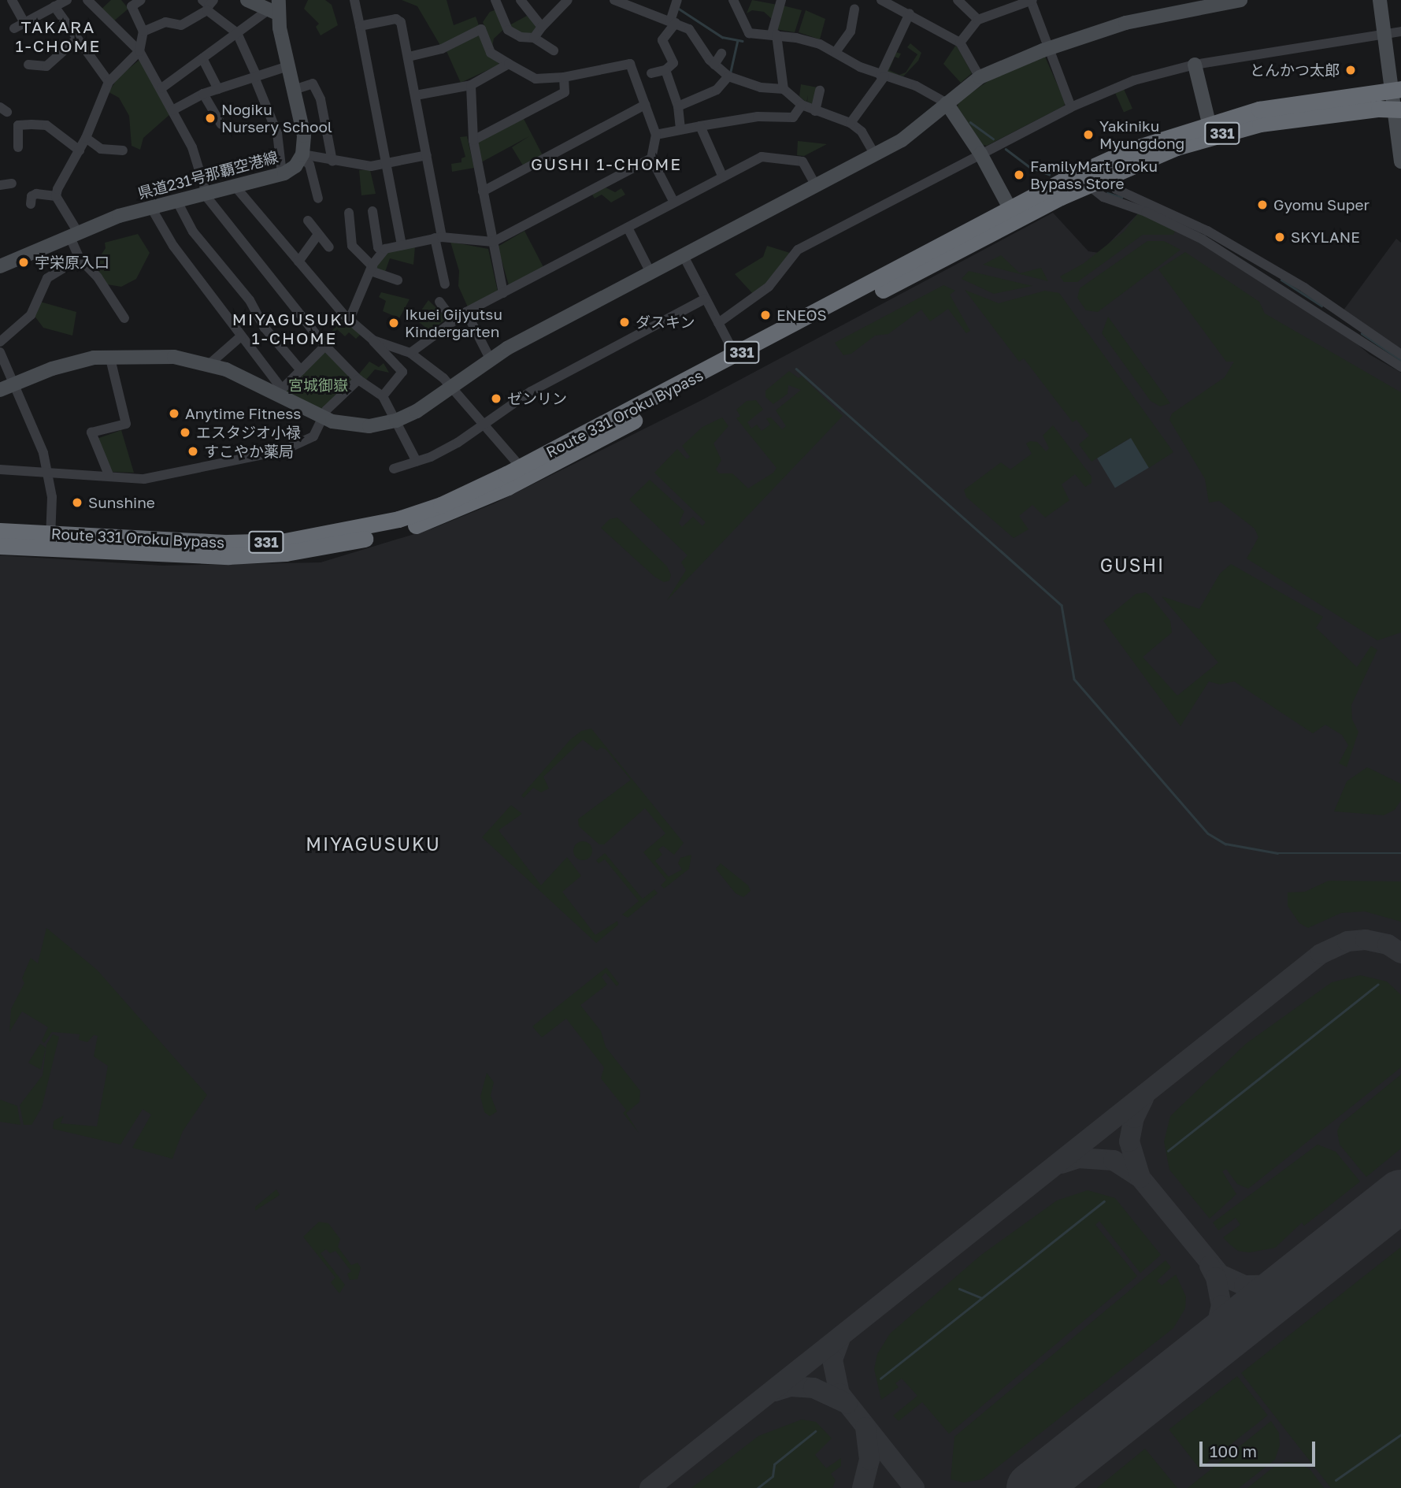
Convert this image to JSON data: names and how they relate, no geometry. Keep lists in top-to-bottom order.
{
  "streets": {
    "highway": ["331", "Route 331 Oroku Bypass"],
    "street": ["県道231号那覇空港線"]
  },
  "districts": [
    "TAKARA 1-CHOME",
    "GUSHI 1-CHOME",
    "MIYAGUSUKU 1-CHOME",
    "GUSHI",
    "MIYAGUSUKU"
  ],
  "parks": ["宮城御嶽"],
  "places": [
    "とんかつ太郎",
    "Nogiku Nursery School",
    "Yakiniku Myungdong",
    "FamilyMart Oroku Bypass Store",
    "Gyomu Super",
    "SKYLANE",
    "宇栄原入口",
    "ENEOS",
    "ダスキン",
    "Ikuei Gijyutsu Kindergarten",
    "ゼンリン",
    "Anytime Fitness",
    "エスタジオ小禄",
    "すこやか薬局",
    "Sunshine"
  ],
  "scale_bar": "100 m"
}
